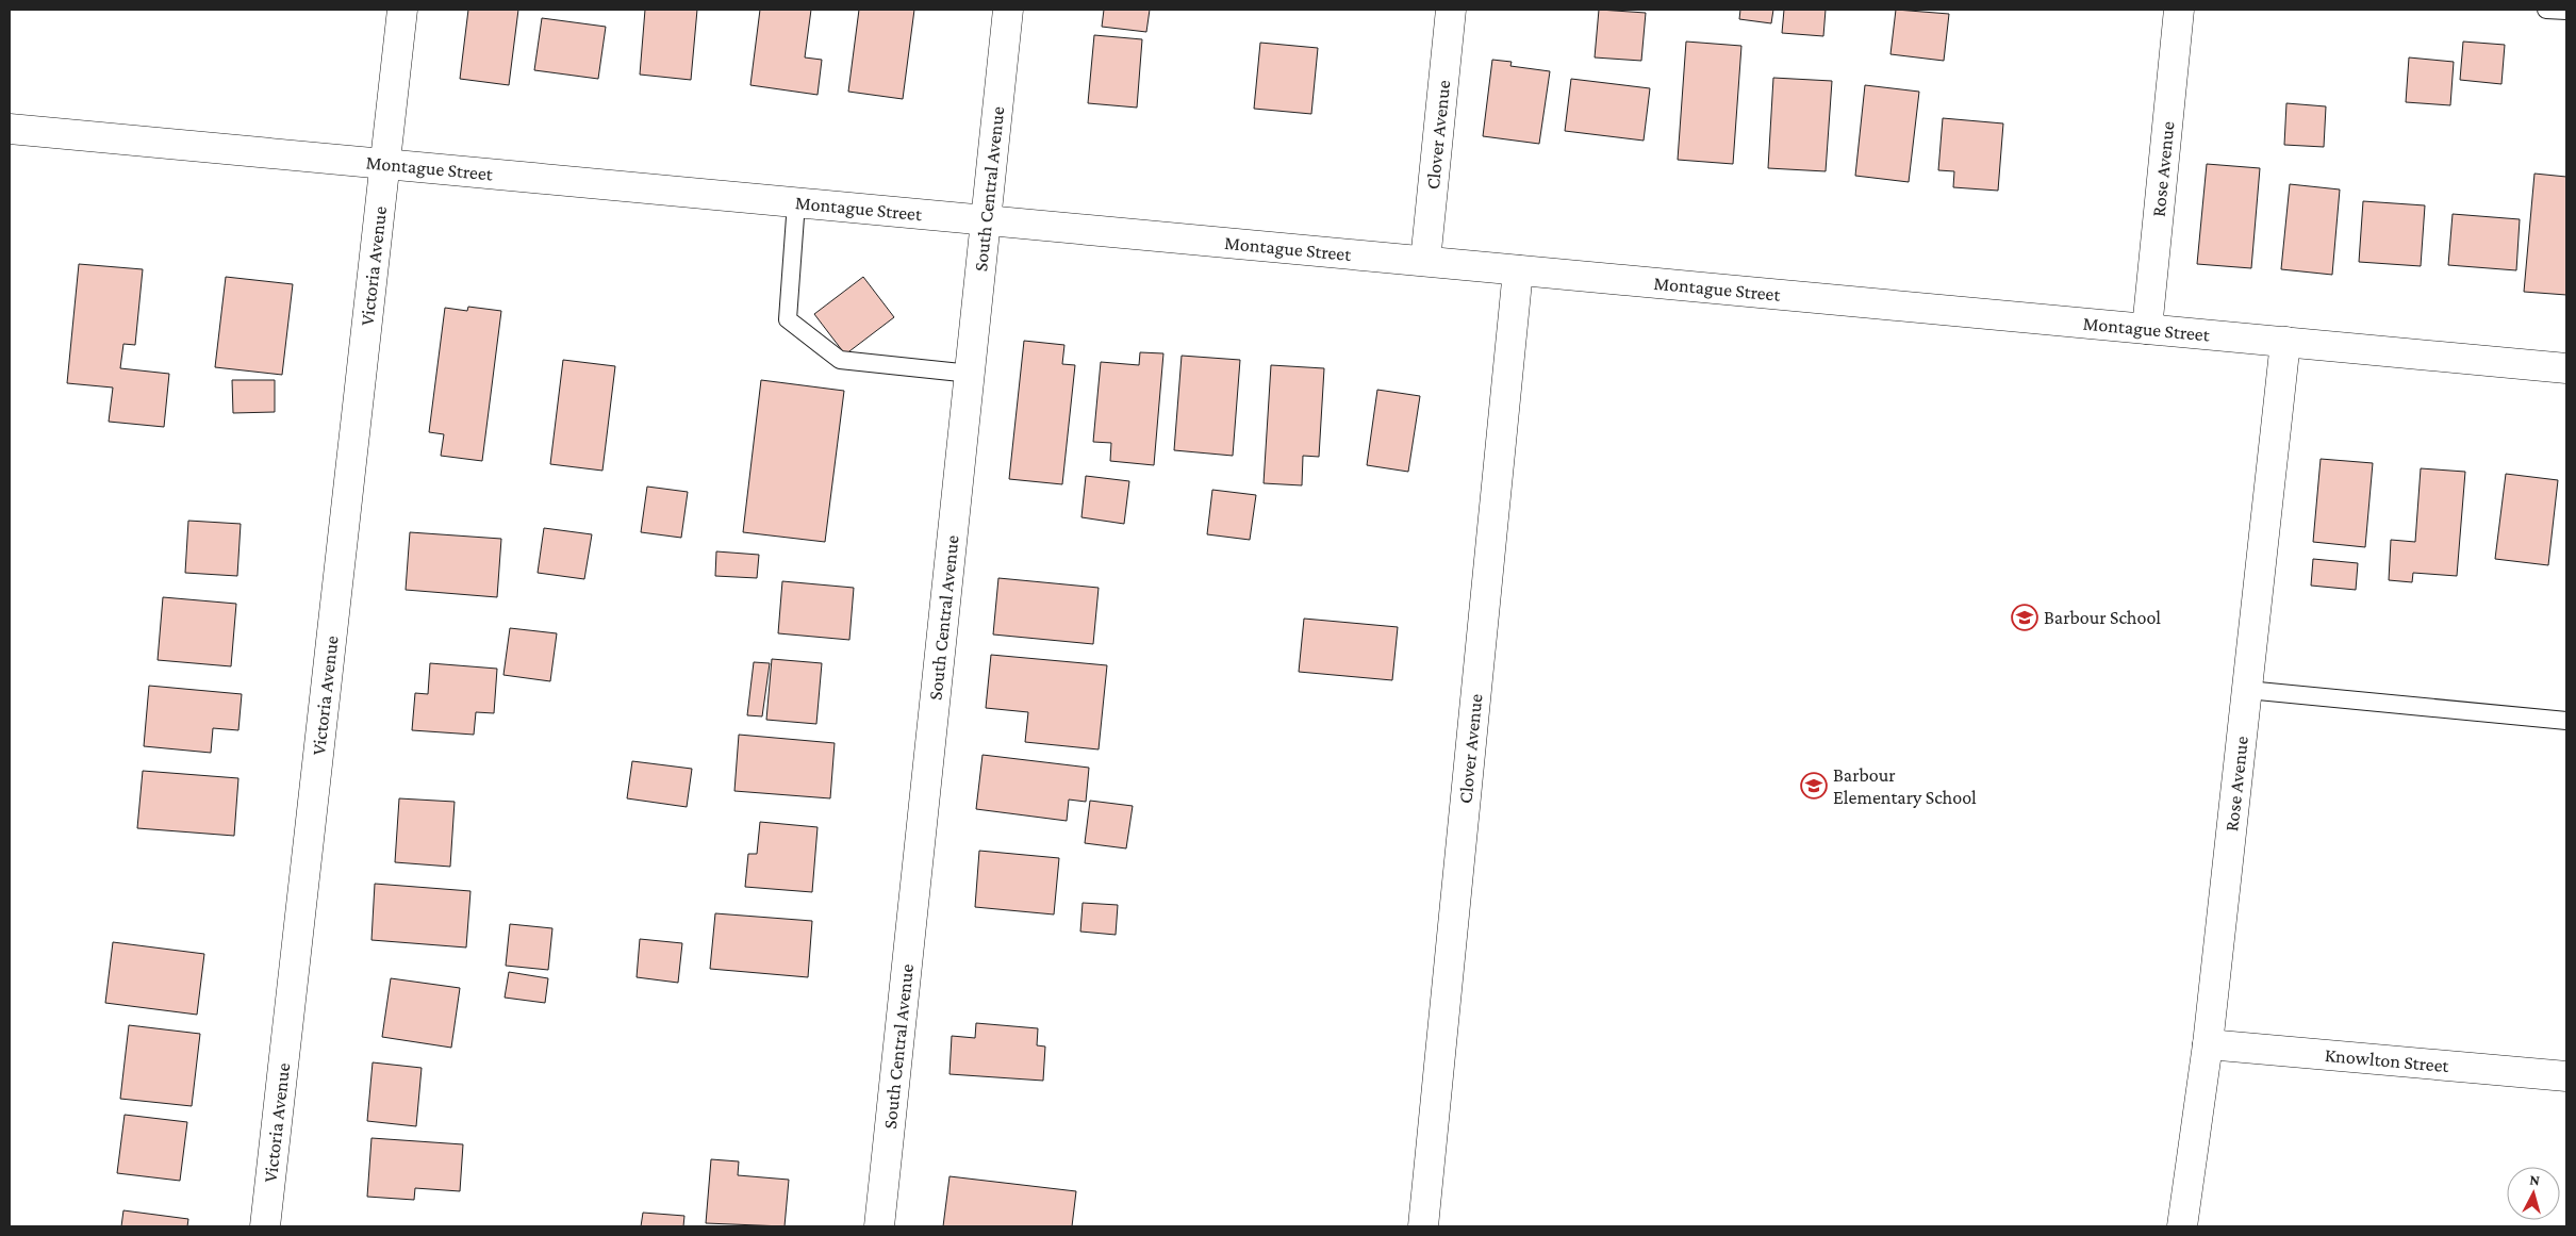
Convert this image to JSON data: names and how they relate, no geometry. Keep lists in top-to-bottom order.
{
  "streets": {
    "street": [
      "Clover Avenue",
      "Montague Street",
      "Rose Avenue",
      "South Central Avenue",
      "Victoria Avenue",
      "Knowlton Street"
    ]
  },
  "crossings": [
    ["Clover Avenue", "Montague Street"],
    ["Montague Street", "Rose Avenue"],
    ["Montague Street", "South Central Avenue"],
    ["Montague Street", "Victoria Avenue"],
    ["Rose Avenue", "Knowlton Street"]
  ],
  "places": {
    "school or university": ["Barbour School", "Barbour Elementary School"]
  },
  "north": "top"
}
